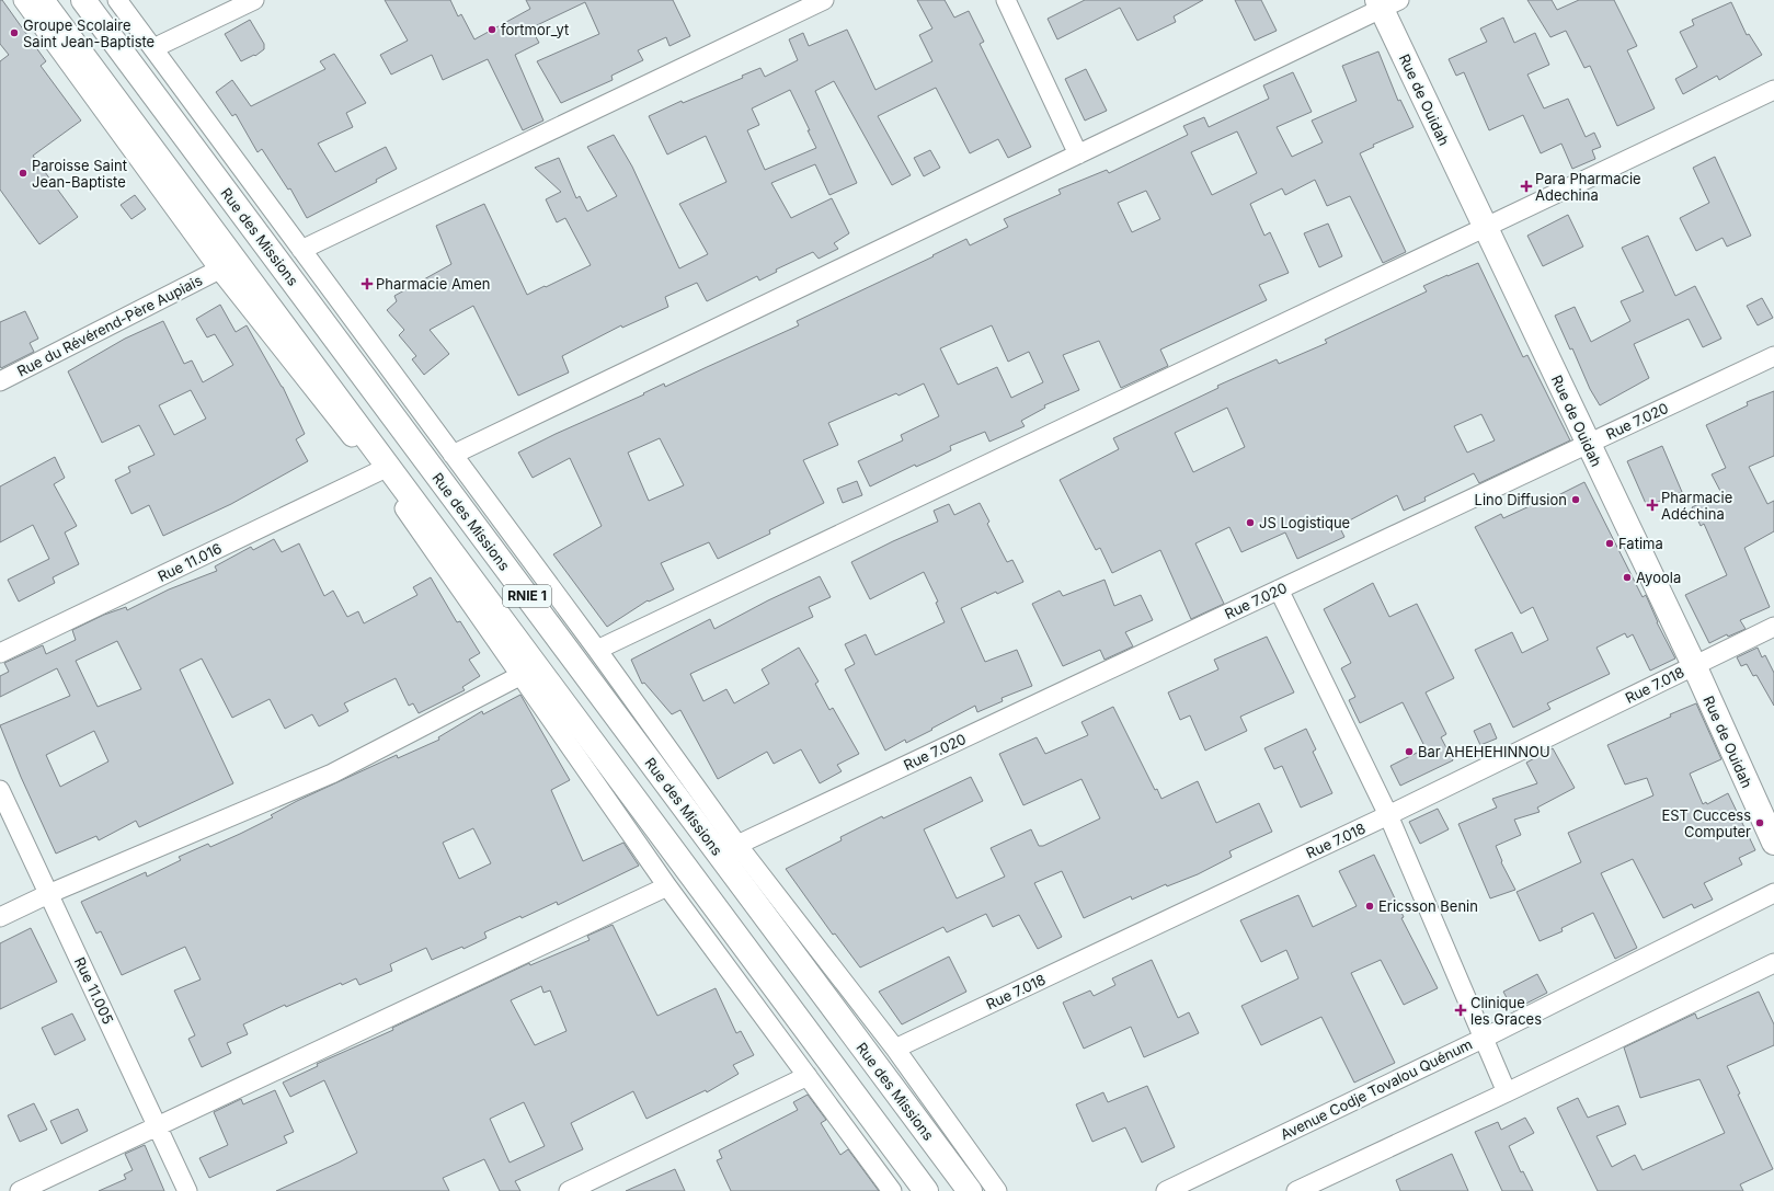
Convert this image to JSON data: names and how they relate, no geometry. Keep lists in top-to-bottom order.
{
  "streets": {
    "main road": ["Rue de Ouidah", "Rue des Missions", "RNIE 1"],
    "street": [
      "Rue du Révérend-Père Aupiais",
      "Rue 7.020",
      "Rue 11.016",
      "Rue 7.018",
      "Rue 11.005",
      "Avenue Codje Tovalou Quénum"
    ]
  },
  "crossings": [
    ["Rue de Ouidah", "Rue 7.020"],
    ["Rue de Ouidah", "Rue 7.018"]
  ],
  "places": {
    "other": [
      "fortmor_yt",
      "Groupe Scolaire Saint Jean-Baptiste",
      "Paroisse Saint Jean-Baptiste",
      "Lino Diffusion",
      "JS Logistique",
      "Fatima",
      "Ayoola",
      "Bar AHEHEHINNOU",
      "EST Cuccess Computer",
      "Ericsson Benin"
    ],
    "health": [
      "Para Pharmacie Adechina",
      "Pharmacie Amen",
      "Pharmacie Adéchina",
      "Clinique les Graces"
    ]
  }
}
